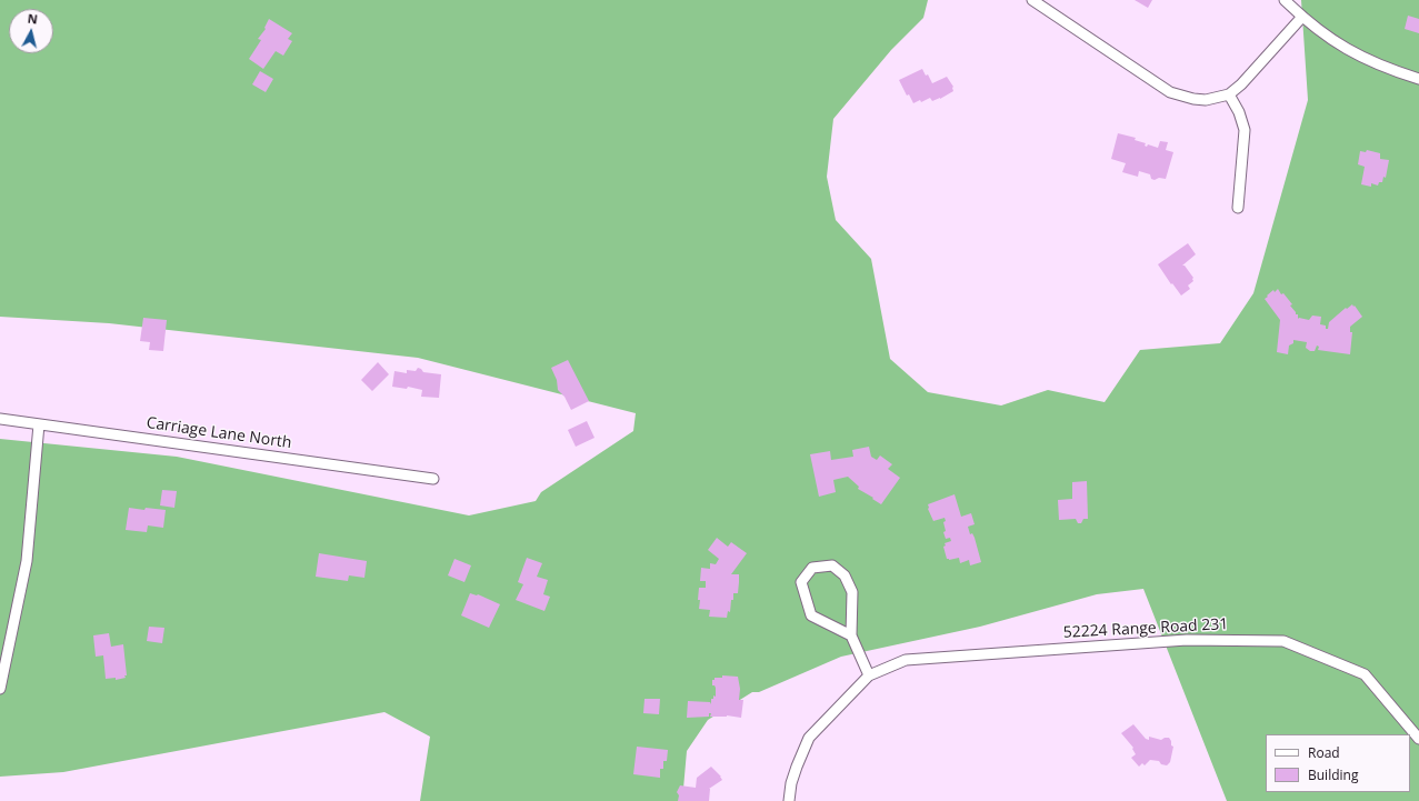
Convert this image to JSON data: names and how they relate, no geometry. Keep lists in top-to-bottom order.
{
  "streets": {
    "street": ["Carriage Lane North", "52224 Range Road 231"]
  },
  "legend": ["Road", "Building"],
  "north": "top"
}
